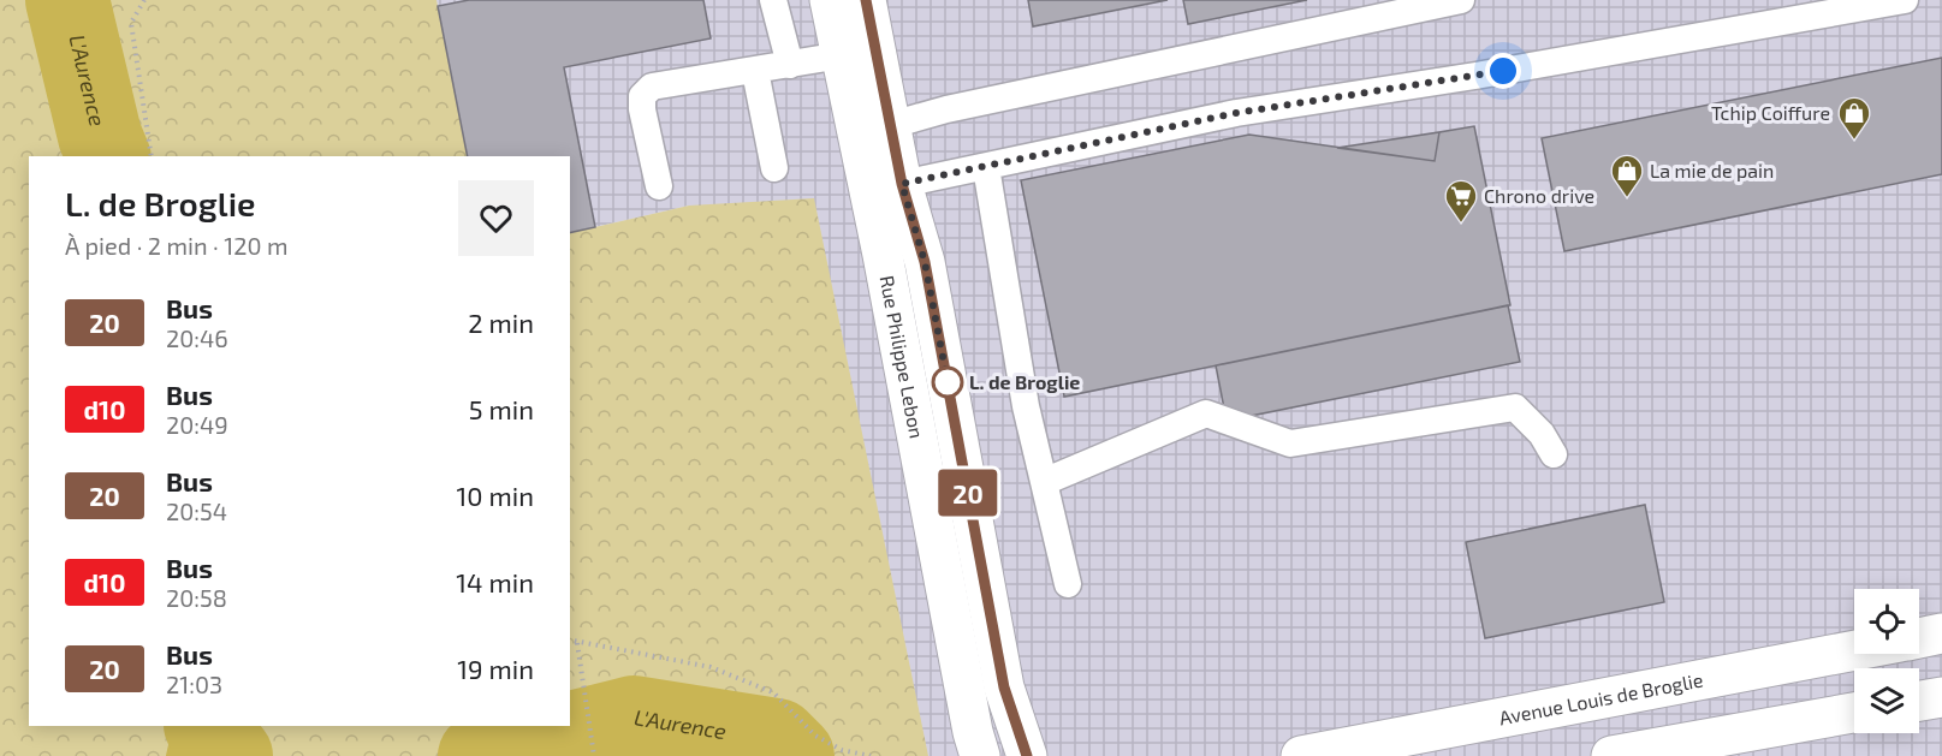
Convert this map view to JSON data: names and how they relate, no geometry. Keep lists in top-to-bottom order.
{
  "streets": {
    "street": ["Rue Philippe Lebon", "Avenue Louis de Broglie"]
  },
  "water": ["L'Aurence"],
  "places": {
    "shop": ["Tchip Coiffure", "La mie de pain"],
    "supermarket": ["Chrono drive"],
    "other": ["L. de Broglie"]
  },
  "lines": ["bus line 20"],
  "page": {
    "on_map": "20",
    "heading": ["L. de Broglie", "À pied · 2 min · 120 m"],
    "list": [
      {
        "mark": "20",
        "name": "Bus",
        "note": "20:46",
        "value": "2 min"
      },
      {
        "mark": "d10",
        "name": "Bus",
        "note": "20:49",
        "value": "5 min"
      },
      {
        "mark": "20",
        "name": "Bus",
        "note": "20:54",
        "value": "10 min"
      },
      {
        "mark": "d10",
        "name": "Bus",
        "note": "20:58",
        "value": "14 min"
      },
      {
        "mark": "20",
        "name": "Bus",
        "note": "21:03",
        "value": "19 min"
      }
    ]
  }
}
